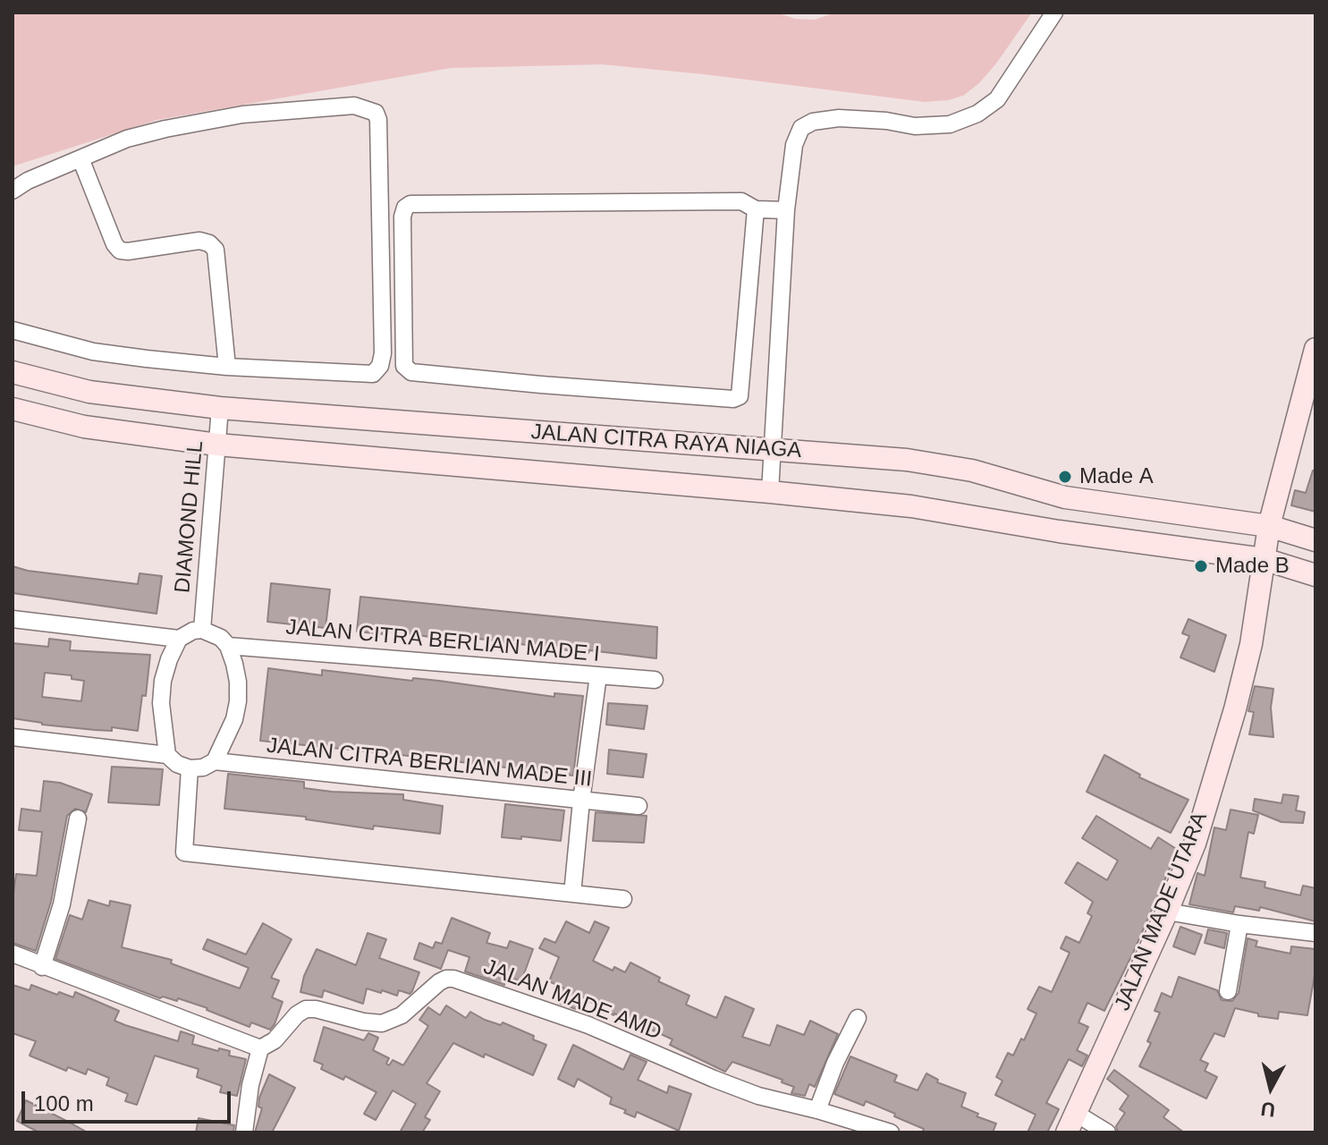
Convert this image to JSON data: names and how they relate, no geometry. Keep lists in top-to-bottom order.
{
  "streets": {
    "street": [
      "JALAN CITRA RAYA NIAGA",
      "DIAMOND HILL",
      "JALAN CITRA BERLIAN MADE I",
      "JALAN CITRA BERLIAN MADE III",
      "JALAN MADE UTARA",
      "JALAN MADE AMD"
    ]
  },
  "crossings": [
    ["JALAN CITRA RAYA NIAGA", "DIAMOND HILL"],
    ["JALAN CITRA RAYA NIAGA", "JALAN MADE UTARA"]
  ],
  "places": ["Made A", "Made B"],
  "scale_bar": "100 m",
  "north": "bottom"
}
